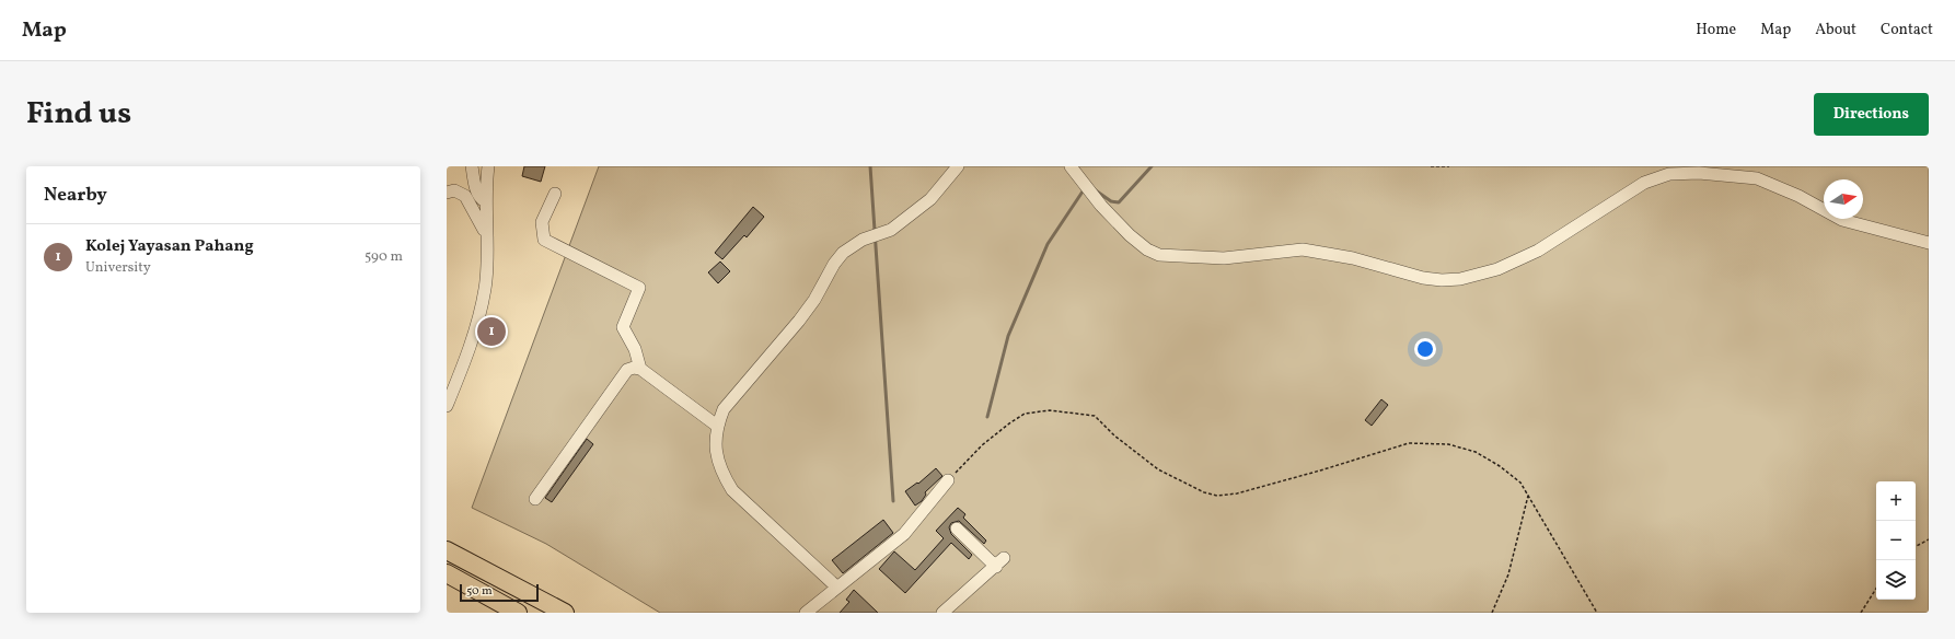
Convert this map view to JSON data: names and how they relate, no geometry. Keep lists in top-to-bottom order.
{
  "scale_bar": "50 m",
  "north": "right",
  "page": {
    "header": "Map",
    "nav": [
      "Home",
      "Map",
      "About",
      "Contact"
    ],
    "title": "Find us",
    "buttons": "Directions",
    "heading": "Nearby",
    "list": [
      {
        "mark": "1",
        "name": "Kolej Yayasan Pahang",
        "note": "University",
        "value": "590 m"
      }
    ],
    "pins": "1",
    "map_buttons": ["+", "−"],
    "scale": "50 m"
  }
}
